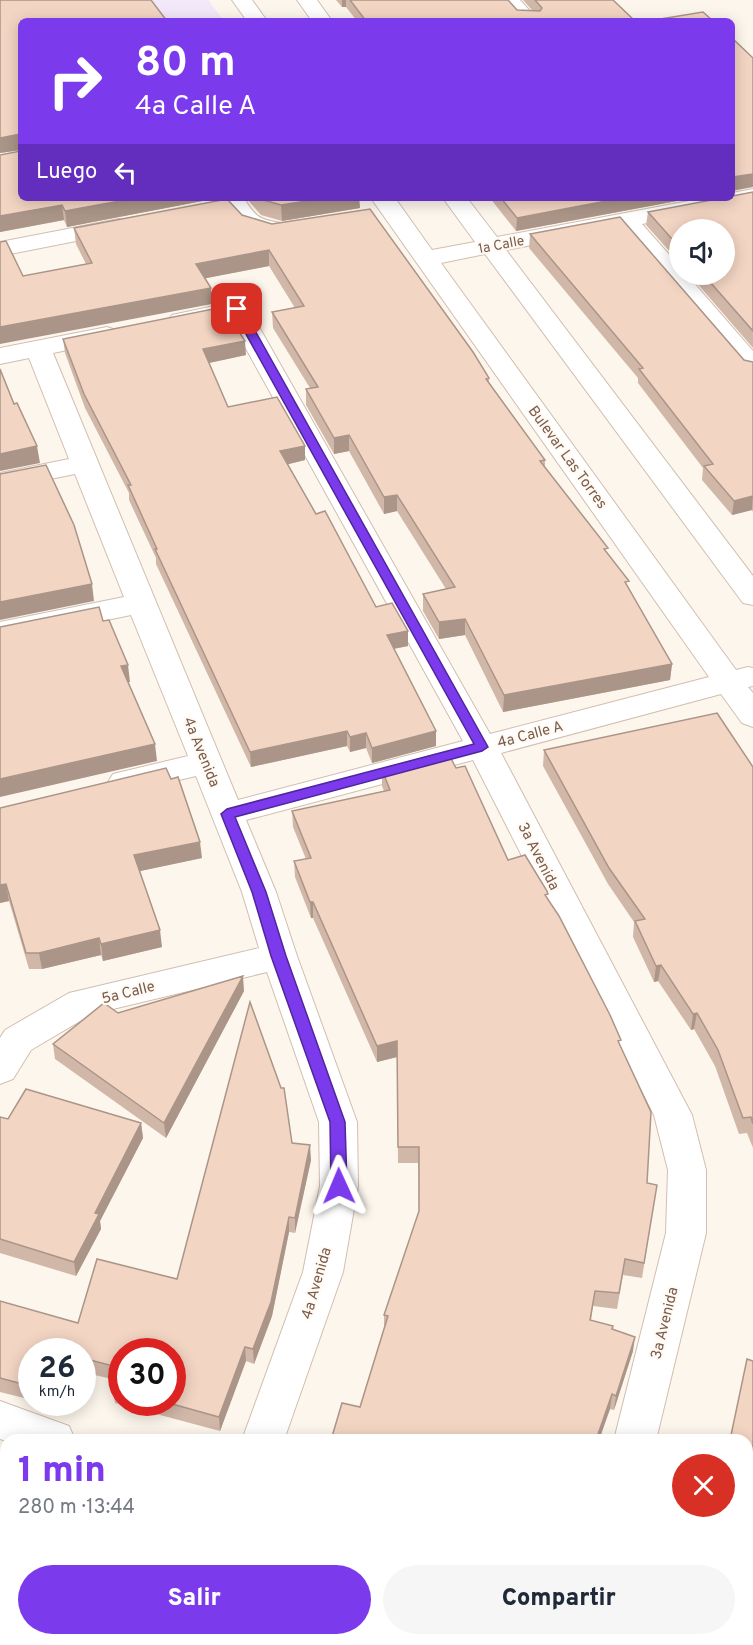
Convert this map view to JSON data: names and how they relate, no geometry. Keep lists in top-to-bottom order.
{
  "streets": {
    "street": [
      "1a Calle",
      "Bulevar Las Torres",
      "4a Calle A",
      "4a Avenida",
      "3a Avenida",
      "5a Calle"
    ]
  },
  "crossings": [
    ["1a Calle", "Bulevar Las Torres"],
    ["Bulevar Las Torres", "4a Calle A"],
    ["4a Calle A", "4a Avenida"],
    ["4a Calle A", "3a Avenida"],
    ["4a Avenida", "3a Avenida"],
    ["4a Avenida", "5a Calle"]
  ],
  "page": {
    "turn": ["80 m", "4a Calle A"],
    "then": "Luego",
    "speed": "26 km/h",
    "limit": "30",
    "heading": ["1 min", "280 m · 13:44"],
    "buttons": ["Salir", "Compartir"]
  }
}
